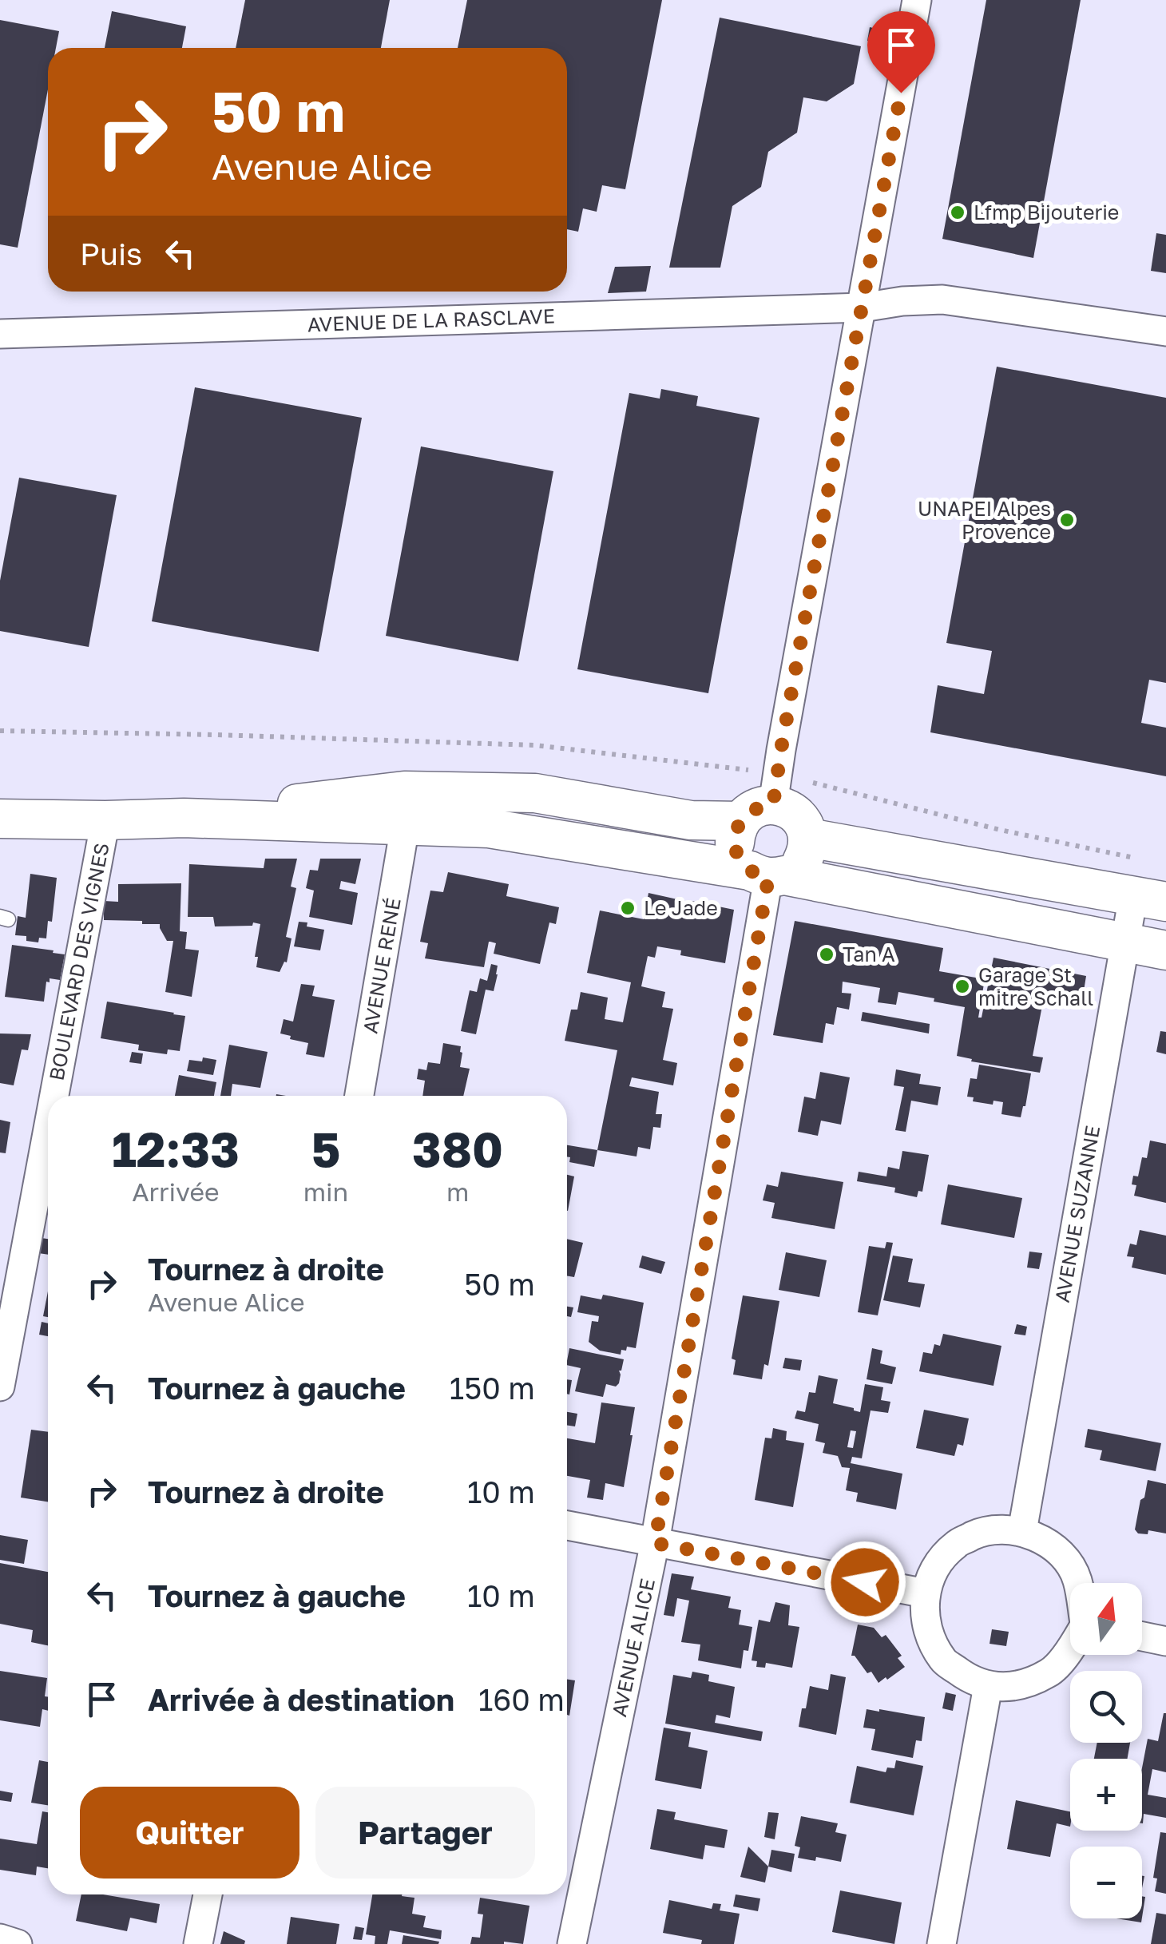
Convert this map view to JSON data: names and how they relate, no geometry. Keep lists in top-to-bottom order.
{
  "streets": {
    "street": [
      "AVENUE DE LA RASCLAVE",
      "BOULEVARD DES VIGNES",
      "AVENUE RENÉ",
      "AVENUE SUZANNE",
      "AVENUE ALICE"
    ]
  },
  "places": [
    "Lfmp Bijouterie",
    "UNAPEI Alpes Provence",
    "Le Jade",
    "Tan A",
    "Garage St mitre Schall"
  ],
  "north": "top",
  "page": {
    "turn": ["50 m", "Avenue Alice"],
    "then": "Puis",
    "eta": [
      "12:33",
      "Arrivée",
      "5",
      "min",
      "380",
      "m"
    ],
    "list": [
      {
        "name": "Tournez à droite",
        "note": "Avenue Alice",
        "value": "50 m"
      },
      {
        "name": "Tournez à gauche",
        "value": "150 m"
      },
      {
        "name": "Tournez à droite",
        "value": "10 m"
      },
      {
        "name": "Tournez à gauche",
        "value": "10 m"
      },
      {
        "name": "Arrivée à destination",
        "value": "160 m"
      }
    ],
    "map_buttons": ["+", "−"],
    "buttons": ["Quitter", "Partager"]
  }
}
